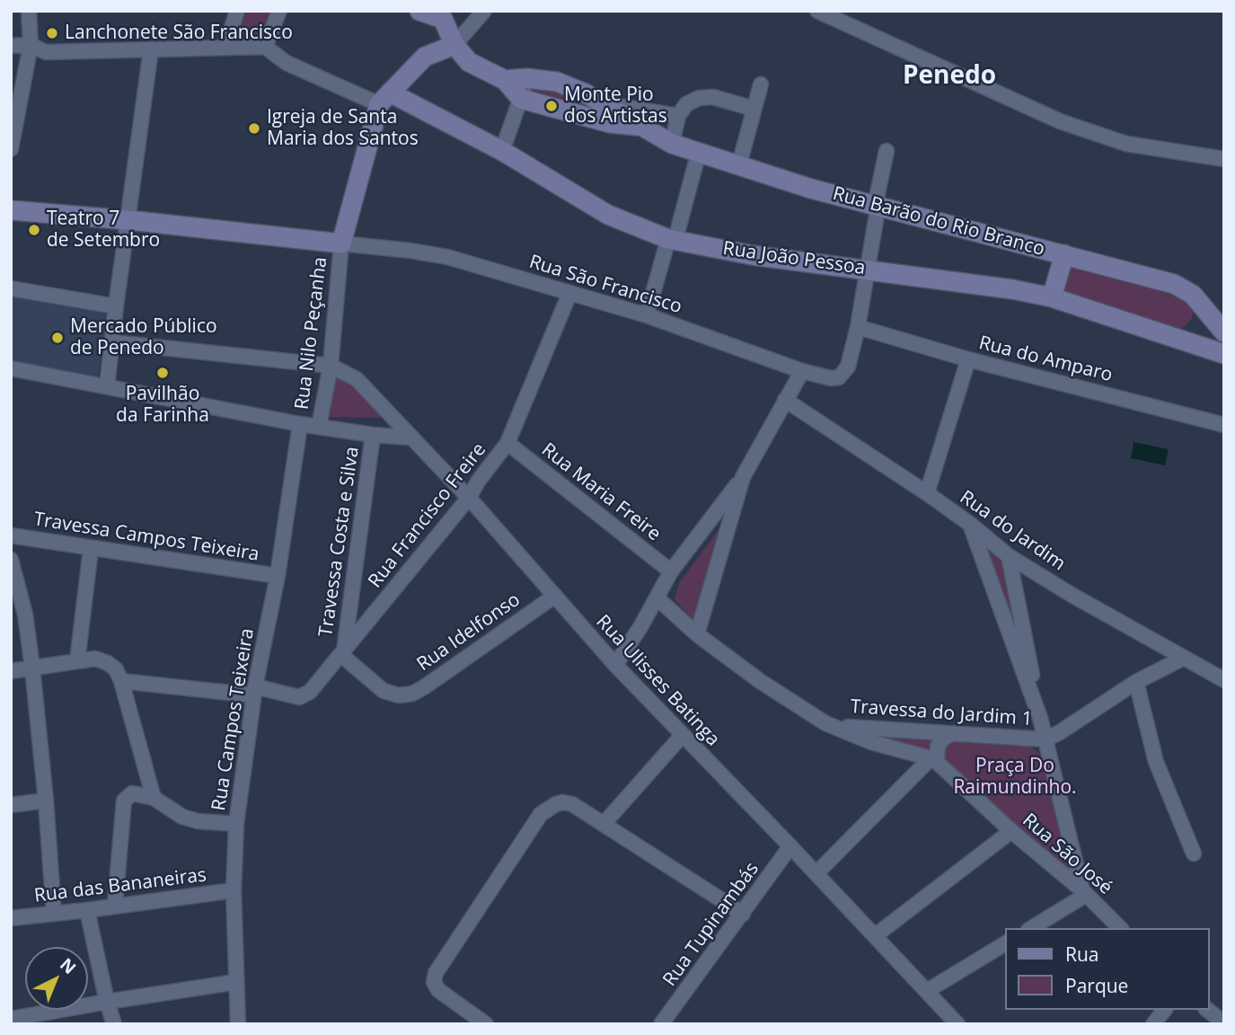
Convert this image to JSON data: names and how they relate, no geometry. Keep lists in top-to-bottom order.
{
  "streets": {
    "main road": ["Rua Barão do Rio Branco", "Rua João Pessoa"],
    "street": [
      "Rua São Francisco",
      "Rua Nilo Peçanha",
      "Rua do Amparo",
      "Rua Maria Freire",
      "Rua Francisco Freire",
      "Rua do Jardim",
      "Travessa Campos Teixeira",
      "Travessa Costa e Silva",
      "Rua Idelfonso",
      "Rua Ulisses Batinga",
      "Travessa do Jardim 1",
      "Rua Campos Teixeira",
      "Rua São José",
      "Rua das Bananeiras",
      "Rua Tupinambás"
    ]
  },
  "crossings": [
    ["Rua São Francisco", "Rua Nilo Peçanha"],
    ["Rua São Francisco", "Rua do Amparo"],
    ["Rua São Francisco", "Rua Francisco Freire"],
    ["Rua Nilo Peçanha", "Rua Ulisses Batinga"],
    ["Rua Maria Freire", "Rua Francisco Freire"],
    ["Rua Francisco Freire", "Travessa Costa e Silva"],
    ["Rua Francisco Freire", "Rua Idelfonso"],
    ["Rua Francisco Freire", "Rua Ulisses Batinga"],
    ["Rua Francisco Freire", "Rua Campos Teixeira"],
    ["Rua do Jardim", "Travessa do Jardim 1"],
    ["Travessa Campos Teixeira", "Rua Campos Teixeira"],
    ["Travessa Costa e Silva", "Rua Idelfonso"],
    ["Rua Idelfonso", "Rua Ulisses Batinga"],
    ["Rua Ulisses Batinga", "Rua Tupinambás"],
    ["Rua Campos Teixeira", "Rua das Bananeiras"]
  ],
  "districts": ["Penedo"],
  "parks": ["Praça Do Raimundinho."],
  "places": [
    "Lanchonete São Francisco",
    "Monte Pio dos Artistas",
    "Igreja de Santa Maria dos Santos",
    "Teatro 7 de Setembro",
    "Mercado Público de Penedo",
    "Pavilhão da Farinha"
  ],
  "legend": ["Rua", "Parque"],
  "north": "top right"
}
